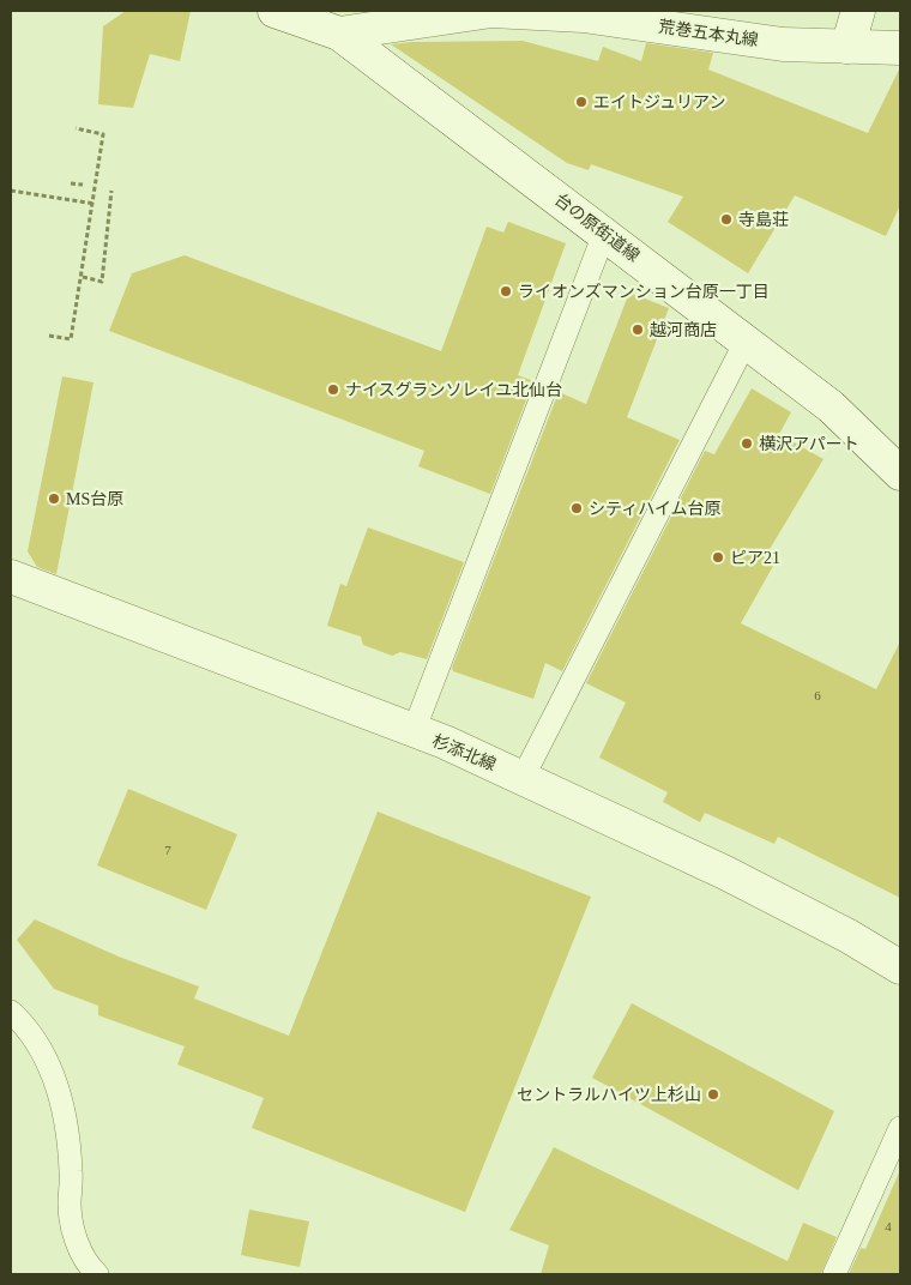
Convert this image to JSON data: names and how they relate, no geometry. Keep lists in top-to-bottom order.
{
  "streets": {
    "street": ["荒巻五本丸線", "台の原街道線", "杉添北線"]
  },
  "crossings": [
    ["荒巻五本丸線", "台の原街道線"]
  ],
  "places": [
    "エイトジュリアン",
    "寺島荘",
    "ライオンズマンション台原一丁目",
    "越河商店",
    "ナイスグランソレイユ北仙台",
    "横沢アパート",
    "MS台原",
    "シティハイム台原",
    "ピア21",
    "セントラルハイツ上杉山"
  ],
  "house_numbers": ["6", "7", "4"]
}
